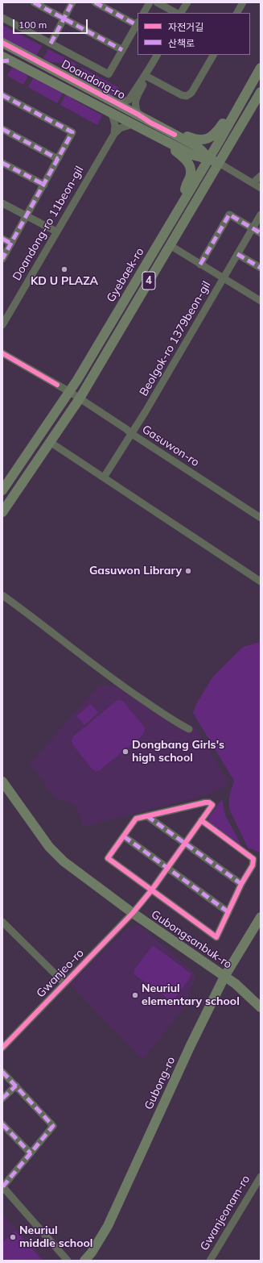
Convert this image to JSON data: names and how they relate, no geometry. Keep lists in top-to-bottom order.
{
  "streets": {
    "main road": [
      "Doandong-ro",
      "Gyebaek-ro",
      "4",
      "Gubongsanbuk-ro",
      "Gubong-ro"
    ],
    "street": [
      "Doandong-ro 11beon-gil",
      "Beolgok-ro 1379beon-gil",
      "Gasuwon-ro",
      "Gwanjeo-ro",
      "Gwanjeonam-ro"
    ]
  },
  "crossings": [
    ["Doandong-ro", "Gyebaek-ro"],
    ["Gyebaek-ro", "Gasuwon-ro"],
    ["Beolgok-ro 1379beon-gil", "Gasuwon-ro"],
    ["Gubongsanbuk-ro", "Gwanjeo-ro"],
    ["Gubongsanbuk-ro", "Gubong-ro"]
  ],
  "places": [
    "KD U PLAZA",
    "Gasuwon Library",
    "Dongbang Girls's high school",
    "Neuriul elementary school",
    "Neuriul middle school"
  ],
  "legend": ["자전거길", "산책로"],
  "scale_bar": "100 m"
}
